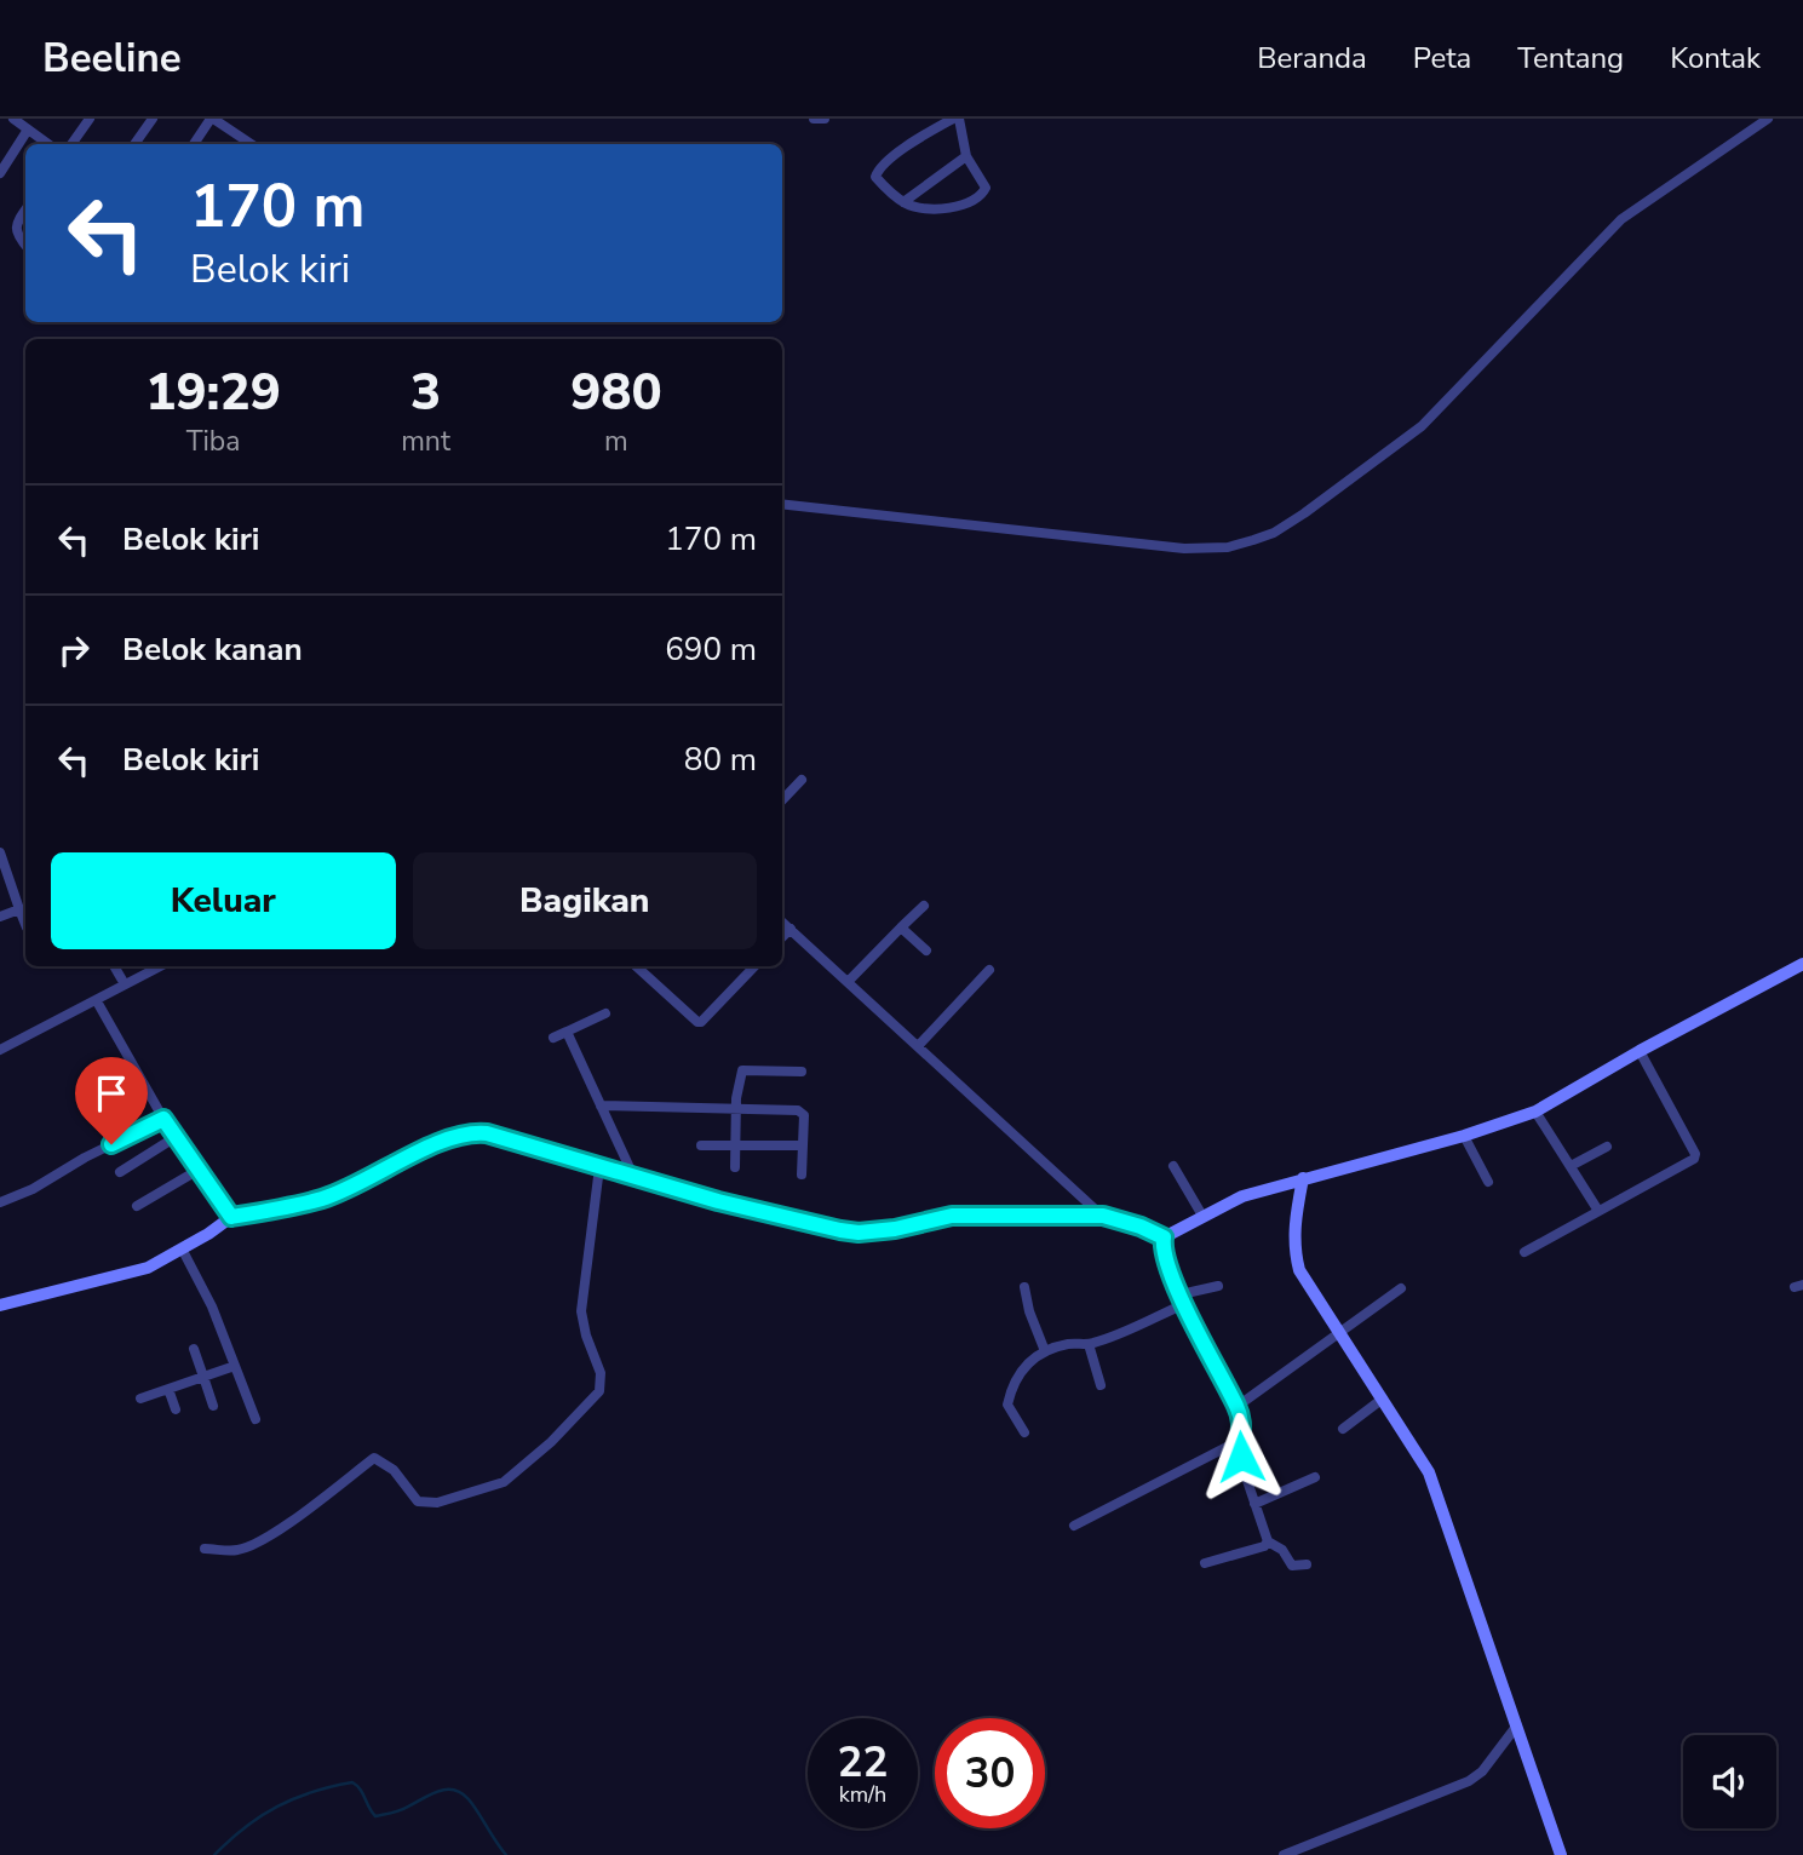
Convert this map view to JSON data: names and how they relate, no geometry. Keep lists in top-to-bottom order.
{
  "page": {
    "header": "Beeline",
    "nav": [
      "Beranda",
      "Peta",
      "Tentang",
      "Kontak"
    ],
    "turn": ["170 m", "Belok kiri"],
    "eta": [
      "19:29",
      "Tiba",
      "3",
      "mnt",
      "980",
      "m"
    ],
    "list": [
      {
        "name": "Belok kiri",
        "value": "170 m"
      },
      {
        "name": "Belok kanan",
        "value": "690 m"
      },
      {
        "name": "Belok kiri",
        "value": "80 m"
      }
    ],
    "buttons": ["Keluar", "Bagikan"],
    "speed": "22 km/h",
    "limit": "30"
  }
}
